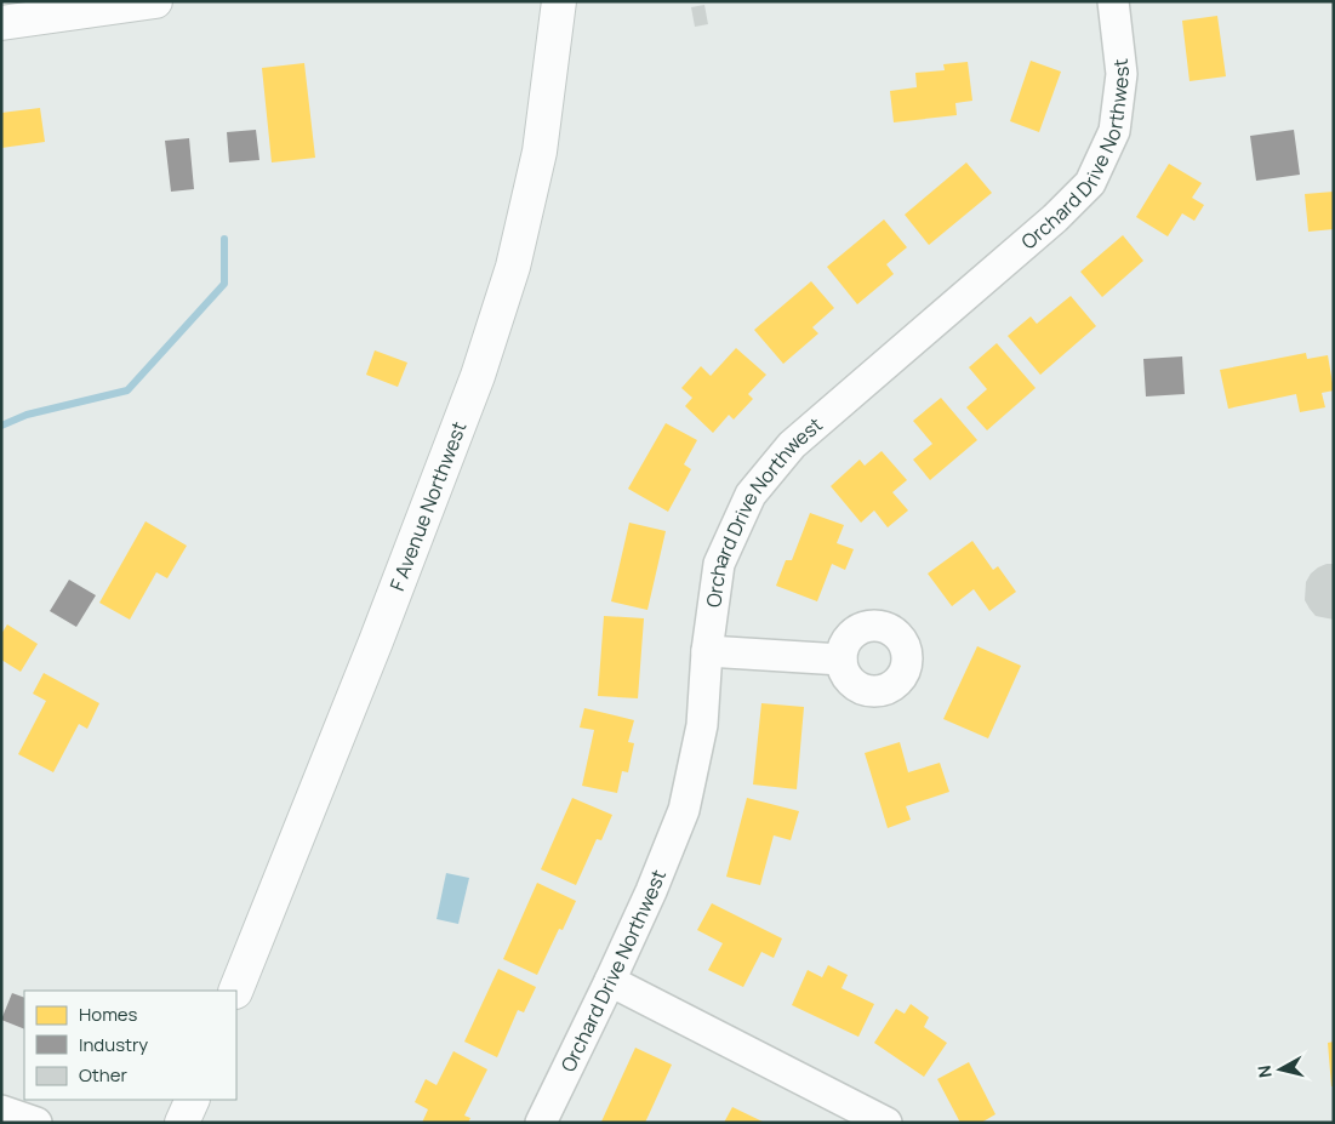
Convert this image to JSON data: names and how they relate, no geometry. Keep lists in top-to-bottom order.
{
  "streets": {
    "main road": ["F Avenue Northwest"],
    "street": ["Orchard Drive Northwest"]
  },
  "legend": ["Homes", "Industry", "Other"],
  "north": "left"
}
